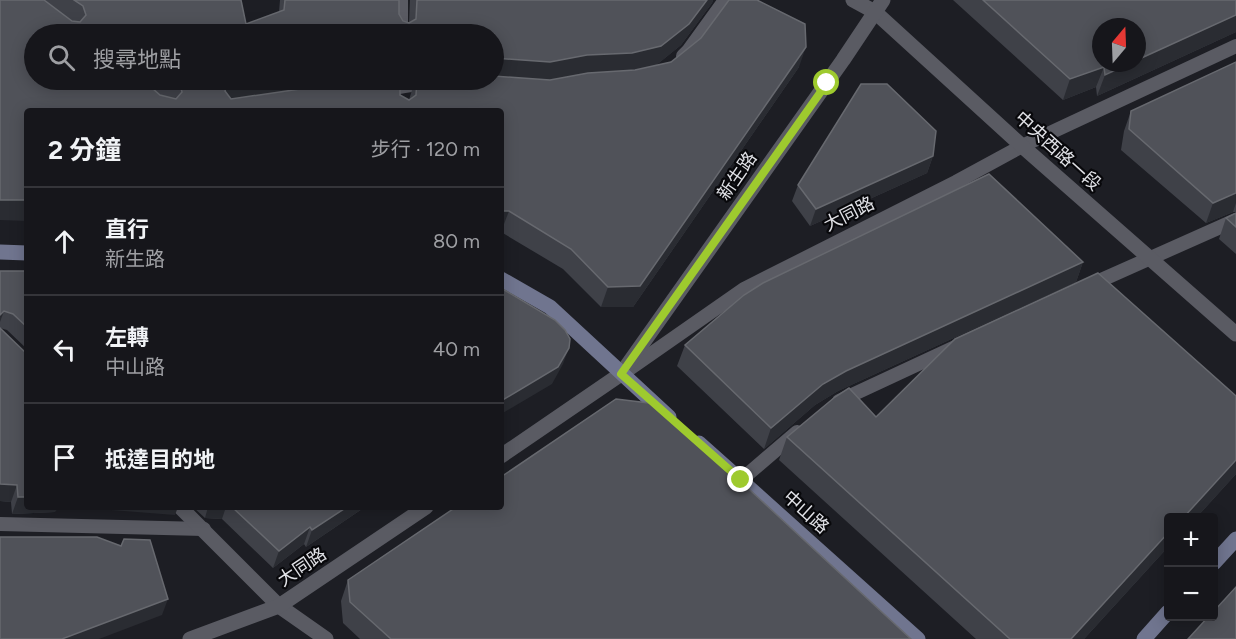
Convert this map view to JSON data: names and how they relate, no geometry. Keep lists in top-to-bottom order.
{
  "streets": {
    "main road": ["中山路"],
    "street": ["中央西路一段", "新生路", "大同路"]
  },
  "crossings": [
    ["中央西路一段", "新生路"],
    ["中央西路一段", "大同路"],
    ["新生路", "大同路"],
    ["新生路", "中山路"],
    ["大同路", "中山路"]
  ],
  "north": "top",
  "page": {
    "search": "搜尋地點",
    "heading": ["2 分鐘", "步行 · 120 m"],
    "list": [
      ["直行", "新生路", "80 m"],
      ["左轉", "中山路", "40 m"],
      "抵達目的地"
    ],
    "map_buttons": ["+", "−"]
  }
}
